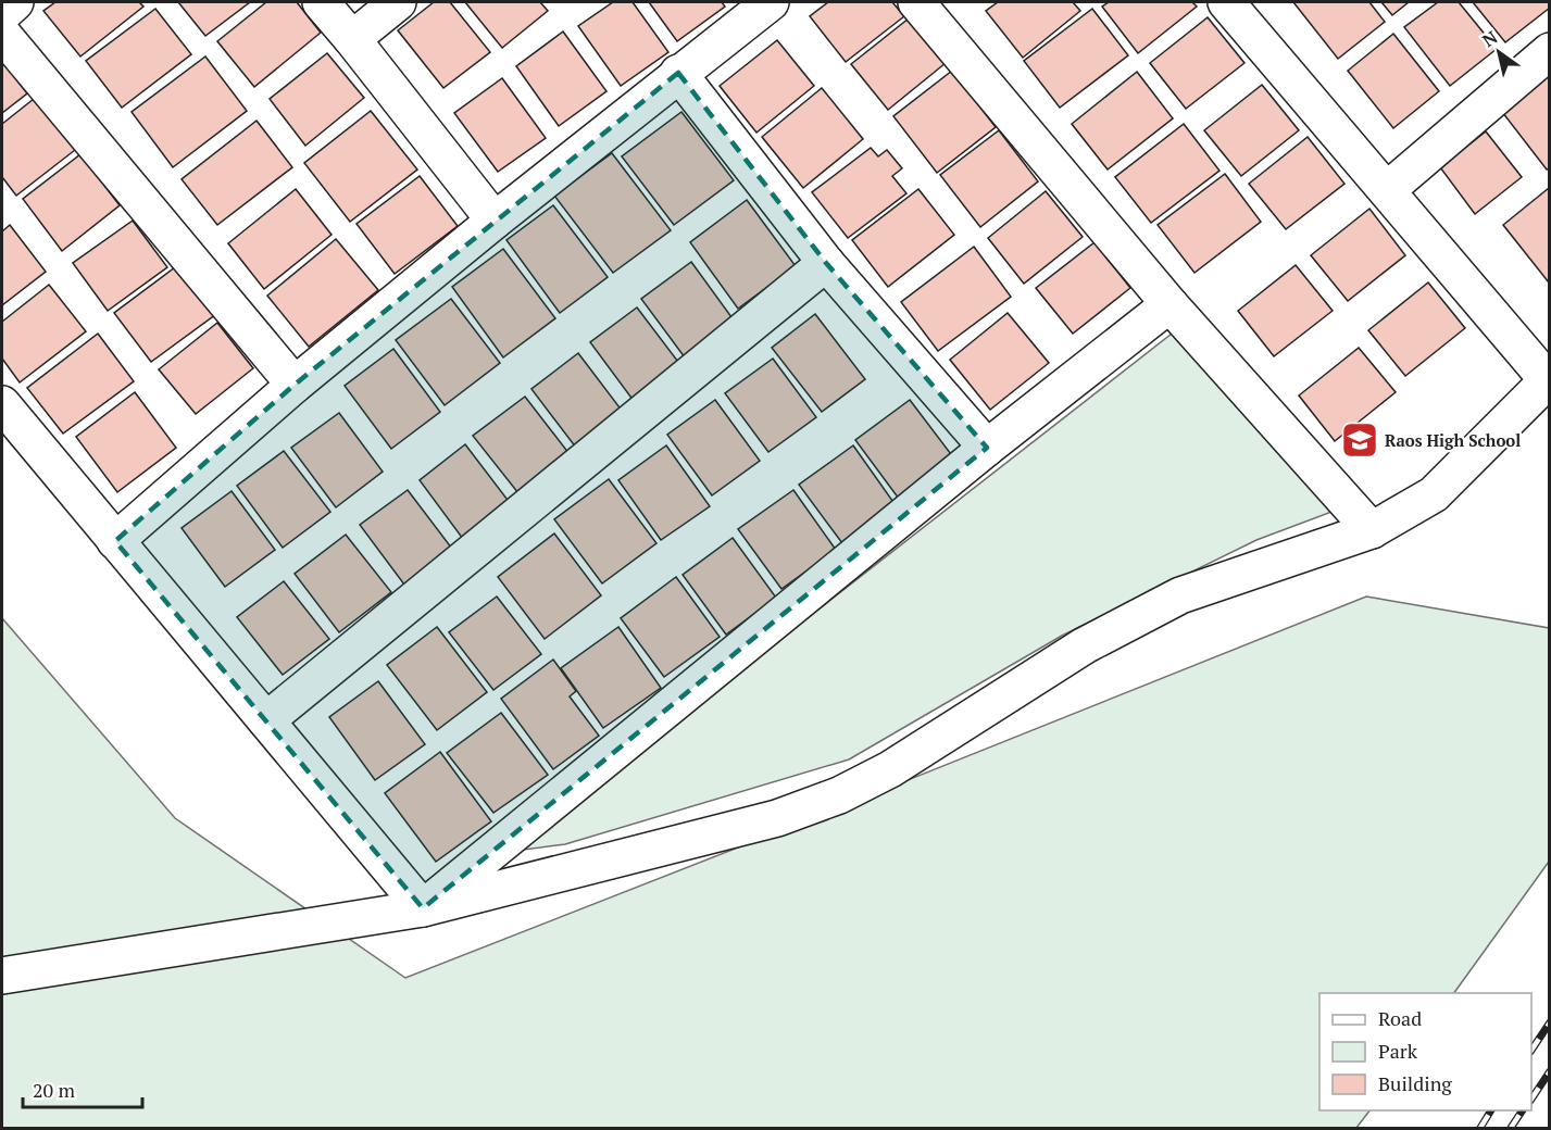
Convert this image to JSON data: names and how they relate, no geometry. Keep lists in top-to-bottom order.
{
  "places": {
    "school or university": ["Raos High School"]
  },
  "legend": ["Road", "Park", "Building"],
  "scale_bar": "20 m",
  "north": "top left"
}
